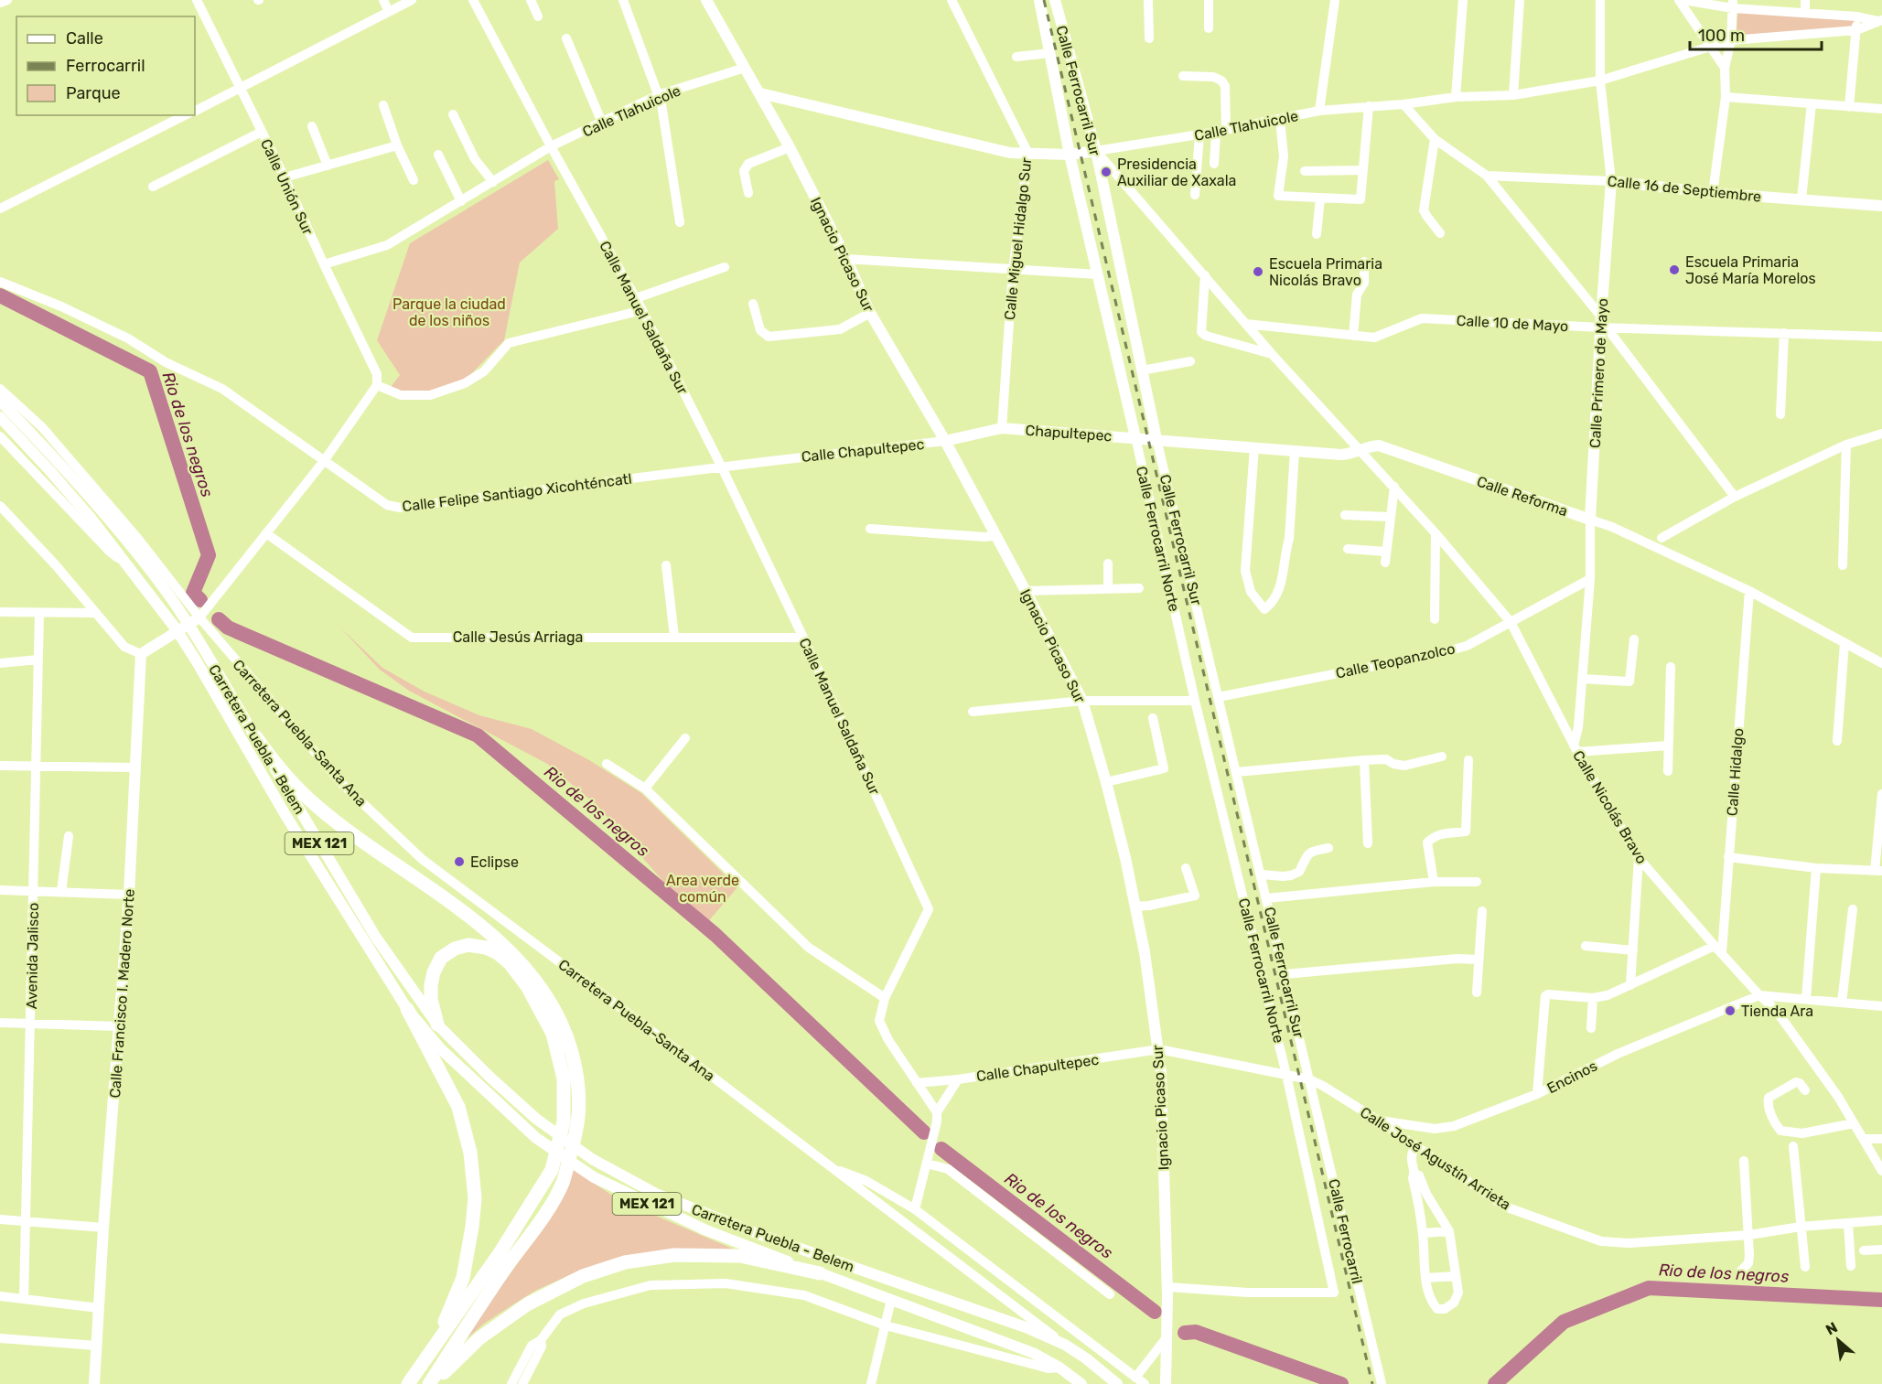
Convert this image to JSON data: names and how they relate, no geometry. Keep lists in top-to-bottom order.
{
  "streets": {
    "main road": [
      "Calle Ferrocarril Sur",
      "Calle Tlahuicole",
      "Calle 16 de Septiembre",
      "Ignacio Picaso Sur",
      "Calle Primero de Mayo",
      "Chapultepec",
      "Calle Chapultepec",
      "Calle Reforma",
      "Calle Ferrocarril Norte",
      "Carretera Puebla - Belem",
      "MEX 121",
      "Calle Francisco I. Madero Norte"
    ],
    "street": [
      "Calle Unión Sur",
      "Calle Miguel Hidalgo Sur",
      "Calle Manuel Saldaña Sur",
      "Calle 10 de Mayo",
      "Calle Felipe Santiago Xicohténcatl",
      "Calle Jesús Arriaga",
      "Calle Teopanzolco",
      "Carretera Puebla-Santa Ana",
      "Calle Hidalgo",
      "Calle Nicolás Bravo",
      "Avenida Jalisco",
      "Encinos",
      "Calle José Agustín Arrieta",
      "Calle Ferrocarril"
    ]
  },
  "crossings": [
    ["Calle Ferrocarril Sur", "Calle Tlahuicole"],
    ["Calle Ferrocarril Sur", "Calle Reforma"],
    ["Calle Ferrocarril Sur", "Calle Teopanzolco"],
    ["Calle Ferrocarril Sur", "Calle Nicolás Bravo"],
    ["Calle Ferrocarril Sur", "Calle José Agustín Arrieta"],
    ["Calle Ferrocarril Sur", "Calle Ferrocarril"],
    ["Calle Tlahuicole", "Calle Unión Sur"],
    ["Calle Tlahuicole", "Calle Miguel Hidalgo Sur"],
    ["Calle Tlahuicole", "Ignacio Picaso Sur"],
    ["Calle Tlahuicole", "Calle Manuel Saldaña Sur"],
    ["Calle Tlahuicole", "Calle Primero de Mayo"],
    ["Calle Tlahuicole", "Calle Ferrocarril Norte"],
    ["Calle Tlahuicole", "Calle Nicolás Bravo"],
    ["Calle 16 de Septiembre", "Calle Primero de Mayo"],
    ["Calle Miguel Hidalgo Sur", "Chapultepec"],
    ["Calle Miguel Hidalgo Sur", "Calle Chapultepec"],
    ["Ignacio Picaso Sur", "Calle Chapultepec"],
    ["Ignacio Picaso Sur", "Calle Ferrocarril"],
    ["Calle Manuel Saldaña Sur", "Calle Chapultepec"],
    ["Calle Manuel Saldaña Sur", "Calle Felipe Santiago Xicohténcatl"],
    ["Calle Manuel Saldaña Sur", "Calle Jesús Arriaga"],
    ["Calle 10 de Mayo", "Calle Primero de Mayo"],
    ["Calle 10 de Mayo", "Calle Nicolás Bravo"],
    ["Calle Primero de Mayo", "Calle Reforma"],
    ["Calle Primero de Mayo", "Calle Teopanzolco"],
    ["Calle Primero de Mayo", "Calle Nicolás Bravo"],
    ["Chapultepec", "Calle Chapultepec"],
    ["Chapultepec", "Calle Reforma"],
    ["Chapultepec", "Calle Ferrocarril Norte"],
    ["Calle Chapultepec", "Calle Felipe Santiago Xicohténcatl"],
    ["Calle Chapultepec", "Calle Ferrocarril Norte"],
    ["Calle Chapultepec", "Calle José Agustín Arrieta"],
    ["Calle Chapultepec", "Calle Ferrocarril"],
    ["Calle Reforma", "Calle Ferrocarril Norte"],
    ["Calle Reforma", "Calle Hidalgo"],
    ["Calle Reforma", "Calle Nicolás Bravo"],
    ["Calle Ferrocarril Norte", "Calle José Agustín Arrieta"],
    ["Calle Ferrocarril Norte", "Calle Ferrocarril"],
    ["Calle Teopanzolco", "Calle Nicolás Bravo"],
    ["Carretera Puebla-Santa Ana", "Carretera Puebla - Belem"],
    ["Calle Hidalgo", "Calle Nicolás Bravo"],
    ["Calle Nicolás Bravo", "Encinos"],
    ["Encinos", "Calle José Agustín Arrieta"],
    ["Calle José Agustín Arrieta", "Calle Ferrocarril"]
  ],
  "water": ["Rio de los negros"],
  "parks": ["Parque la ciudad de los niños", "Area verde común"],
  "places": [
    "Presidencia Auxiliar de Xaxala",
    "Escuela Primaria José María Morelos",
    "Escuela Primaria Nicolás Bravo",
    "Eclipse",
    "Tienda Ara"
  ],
  "legend": ["Calle", "Ferrocarril", "Parque"],
  "scale_bar": "100 m",
  "north": "top left"
}
